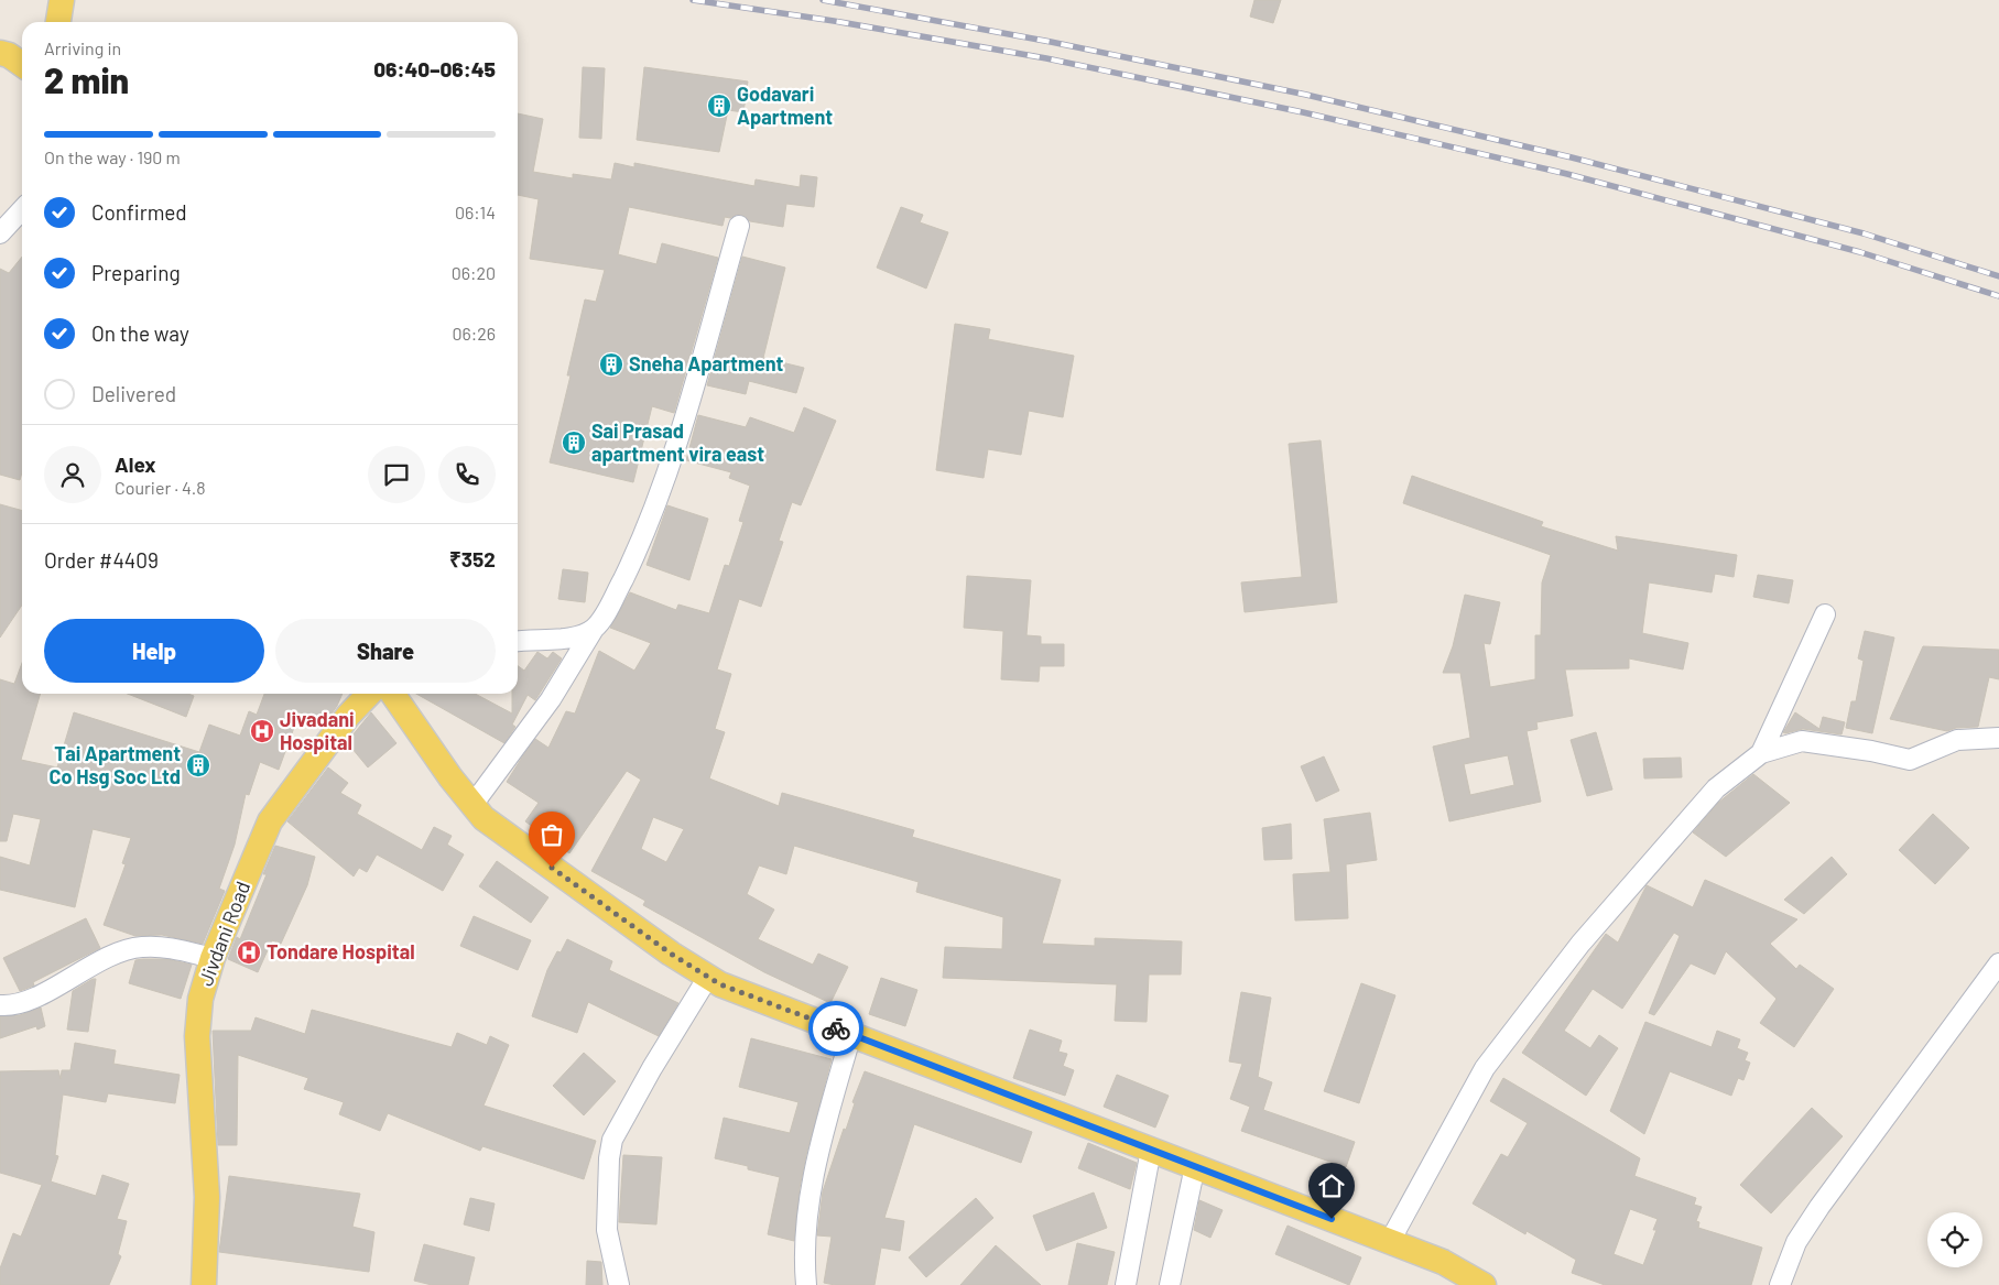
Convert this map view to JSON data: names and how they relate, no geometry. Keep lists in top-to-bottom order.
{
  "streets": {
    "main road": ["Jivdani Road"]
  },
  "places": {
    "building": [
      "Godavari Apartment",
      "Sneha Apartment",
      "Sai Prasad apartment vira east",
      "Tai Apartment Co Hsg Soc Ltd"
    ],
    "hospital": ["Jivadani Hospital", "Tondare Hospital"]
  },
  "page": {
    "heading": ["2 min", "Arriving in", "06:40–06:45"],
    "panel": [
      "Alex",
      "Courier · 4.8",
      "Order #4409",
      "₹352"
    ],
    "bar": "On the way · 190 m",
    "list": [
      ["Confirmed", "06:14"],
      ["Preparing", "06:20"],
      ["On the way", "06:26"],
      "Delivered"
    ],
    "buttons": ["Help", "Share"]
  }
}
